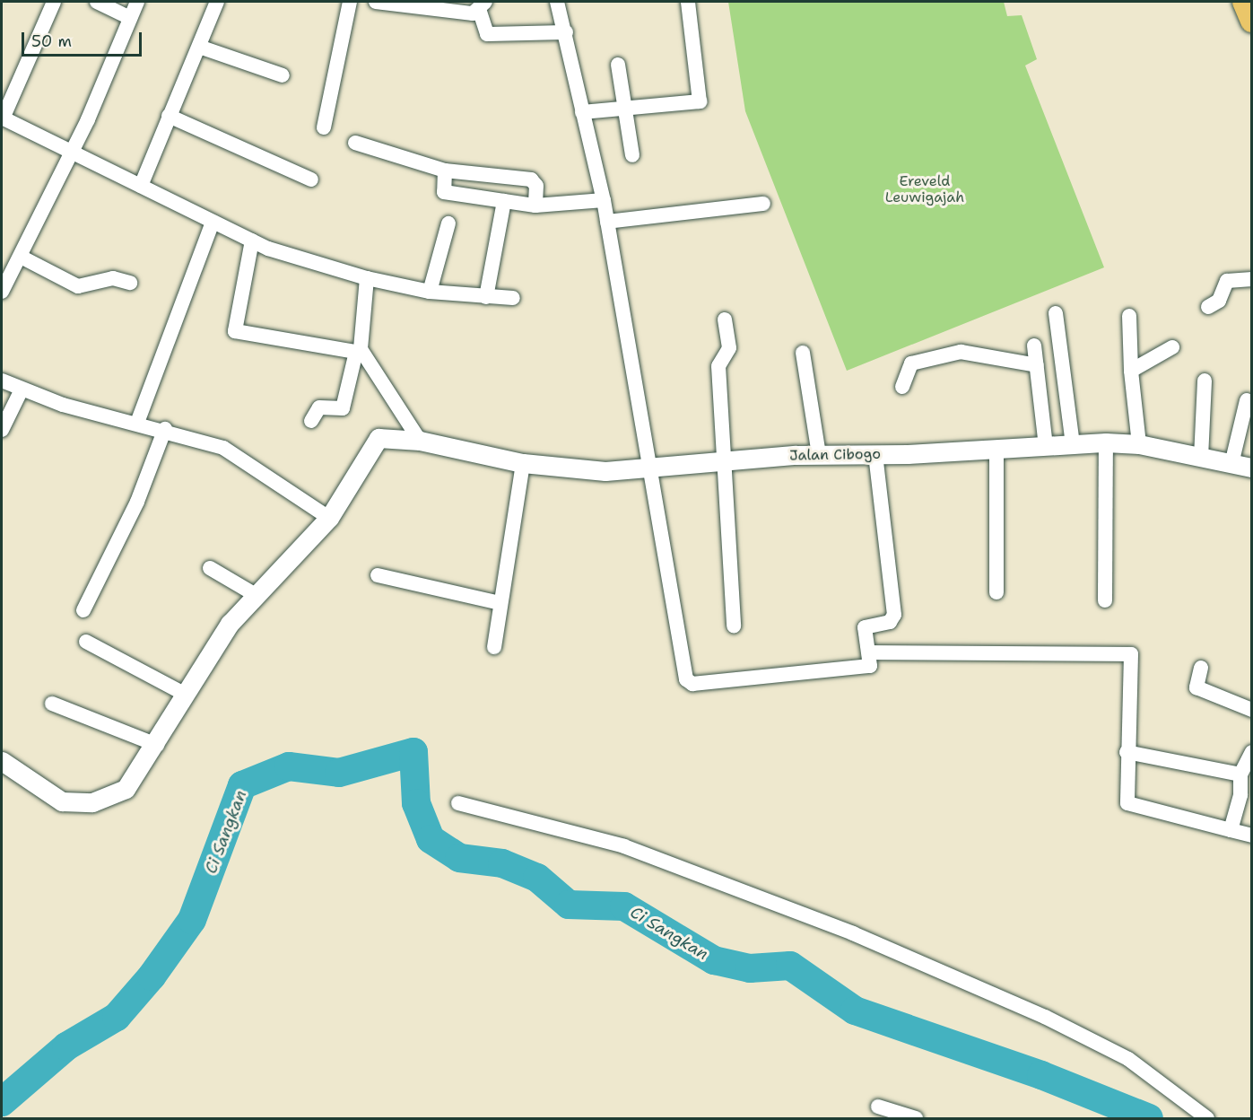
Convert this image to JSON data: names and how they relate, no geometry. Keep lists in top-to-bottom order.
{
  "streets": {
    "street": ["Jalan Cibogo"]
  },
  "water": ["Ci Sangkan"],
  "parks": ["Ereveld Leuwigajah"],
  "scale_bar": "50 m"
}
